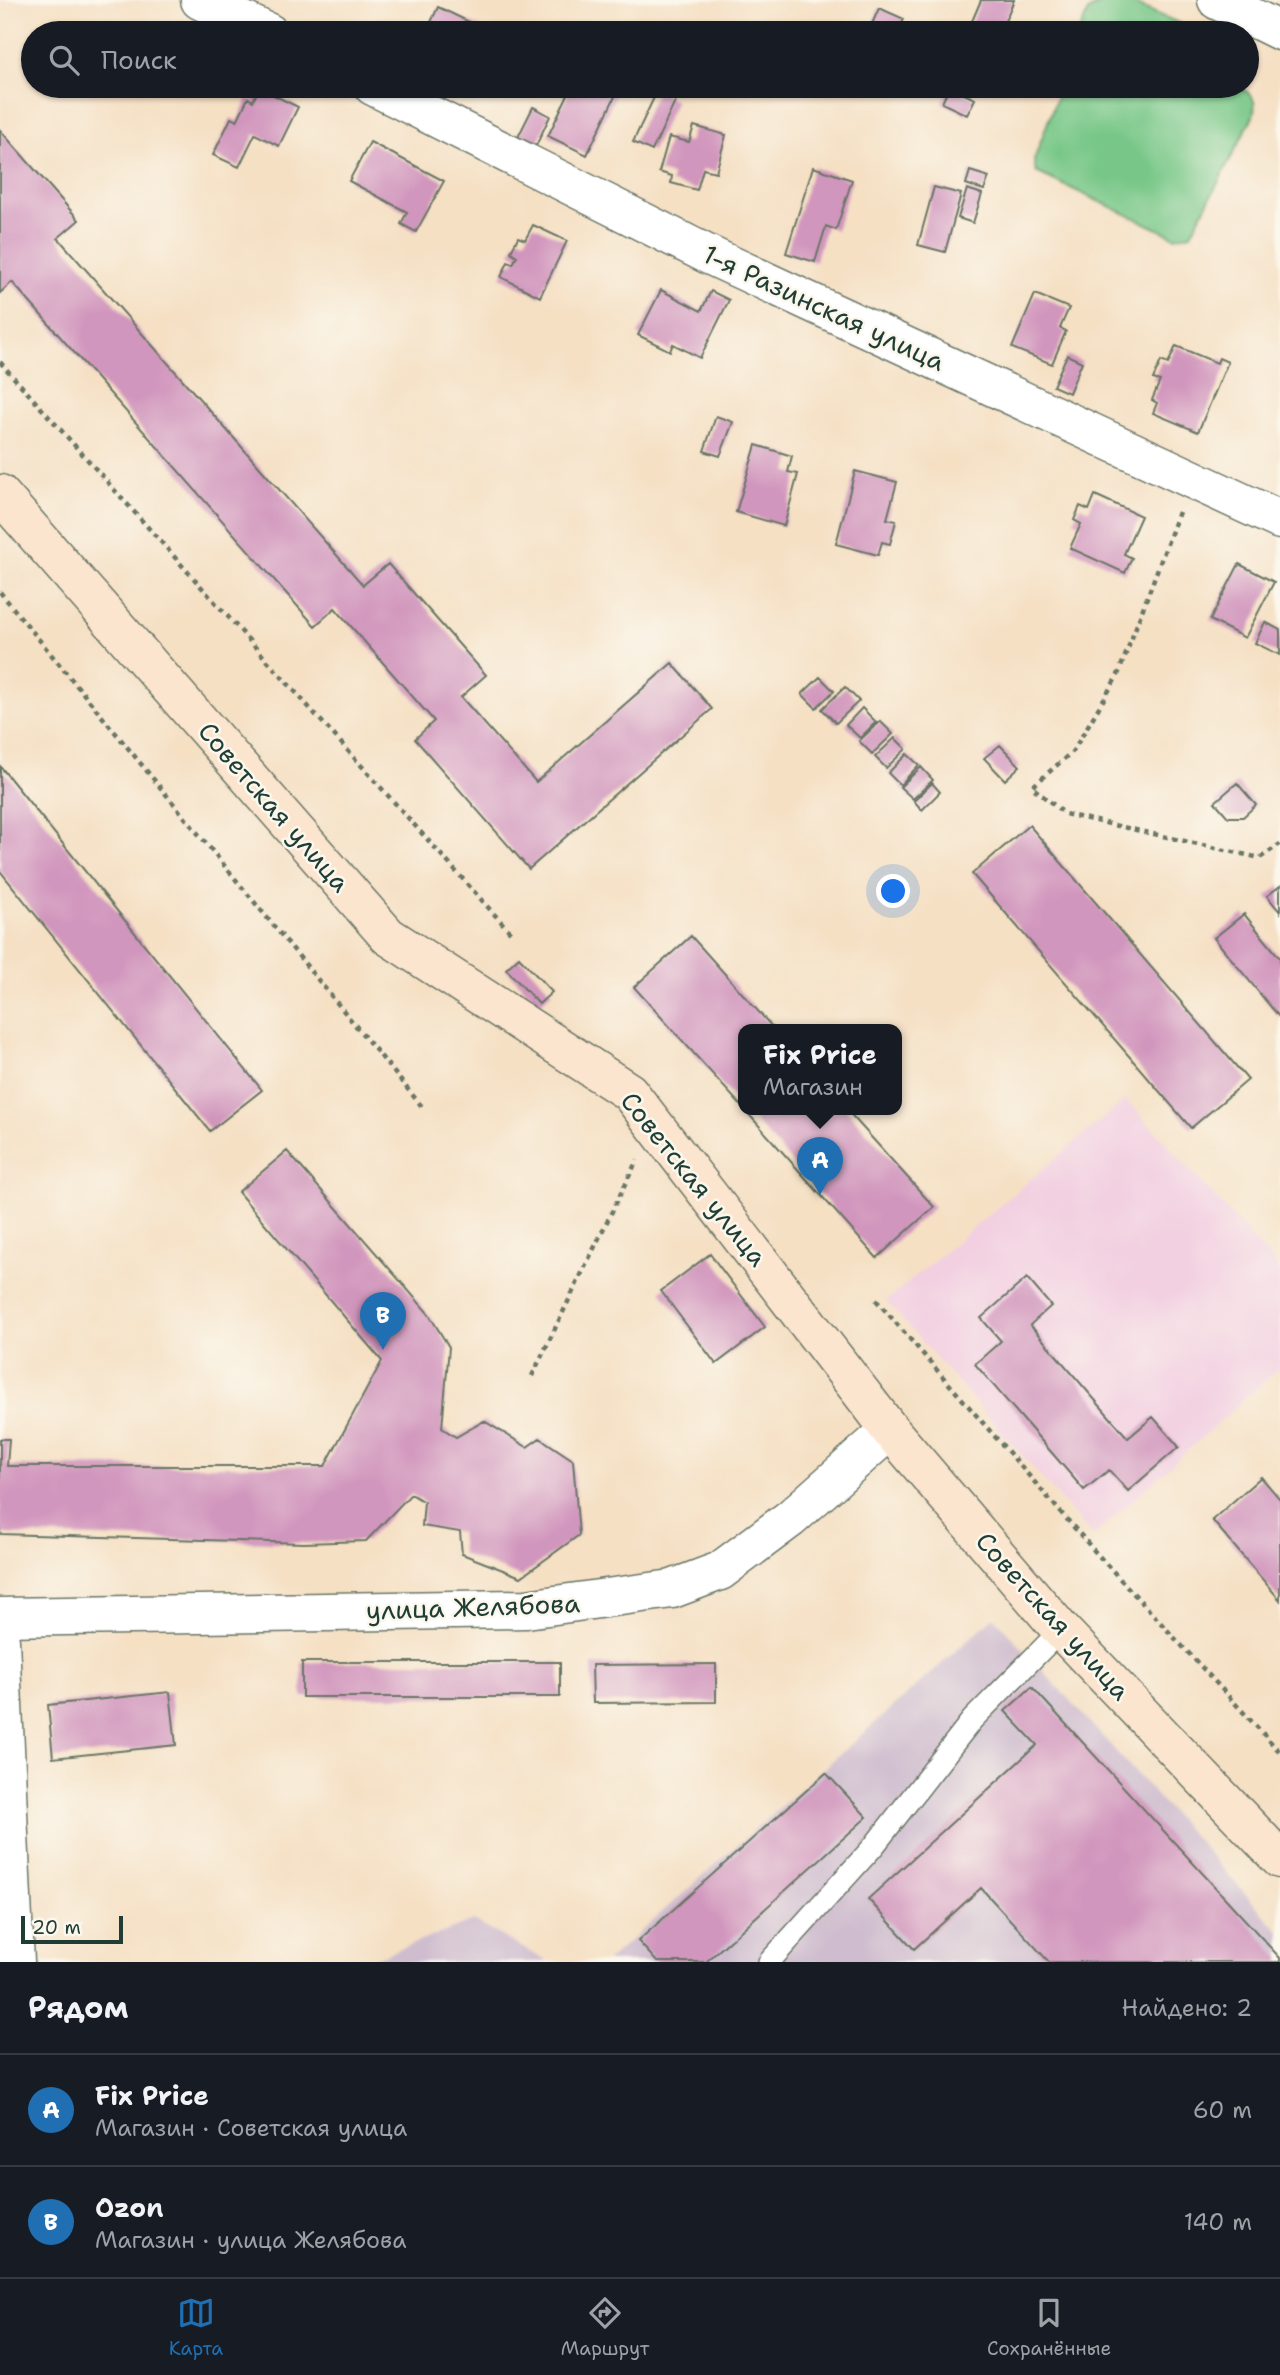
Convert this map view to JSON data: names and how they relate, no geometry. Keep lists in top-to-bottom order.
{
  "streets": {
    "street": ["1-я Разинская улица", "Советская улица", "улица Желябова"]
  },
  "crossings": [
    ["Советская улица", "улица Желябова"]
  ],
  "scale_bar": "20 m",
  "page": {
    "search": "Поиск",
    "popup": ["Fix Price", "Магазин"],
    "pins": ["A", "B"],
    "scale": "20 m",
    "heading": ["Рядом", "Найдено: 2"],
    "list": [
      {
        "mark": "A",
        "name": "Fix Price",
        "note": "Магазин · Советская улица",
        "value": "60 m"
      },
      {
        "mark": "B",
        "name": "Ozon",
        "note": "Магазин · улица Желябова",
        "value": "140 m"
      }
    ],
    "nav": ["Карта", "Маршрут", "Сохранённые"]
  }
}
